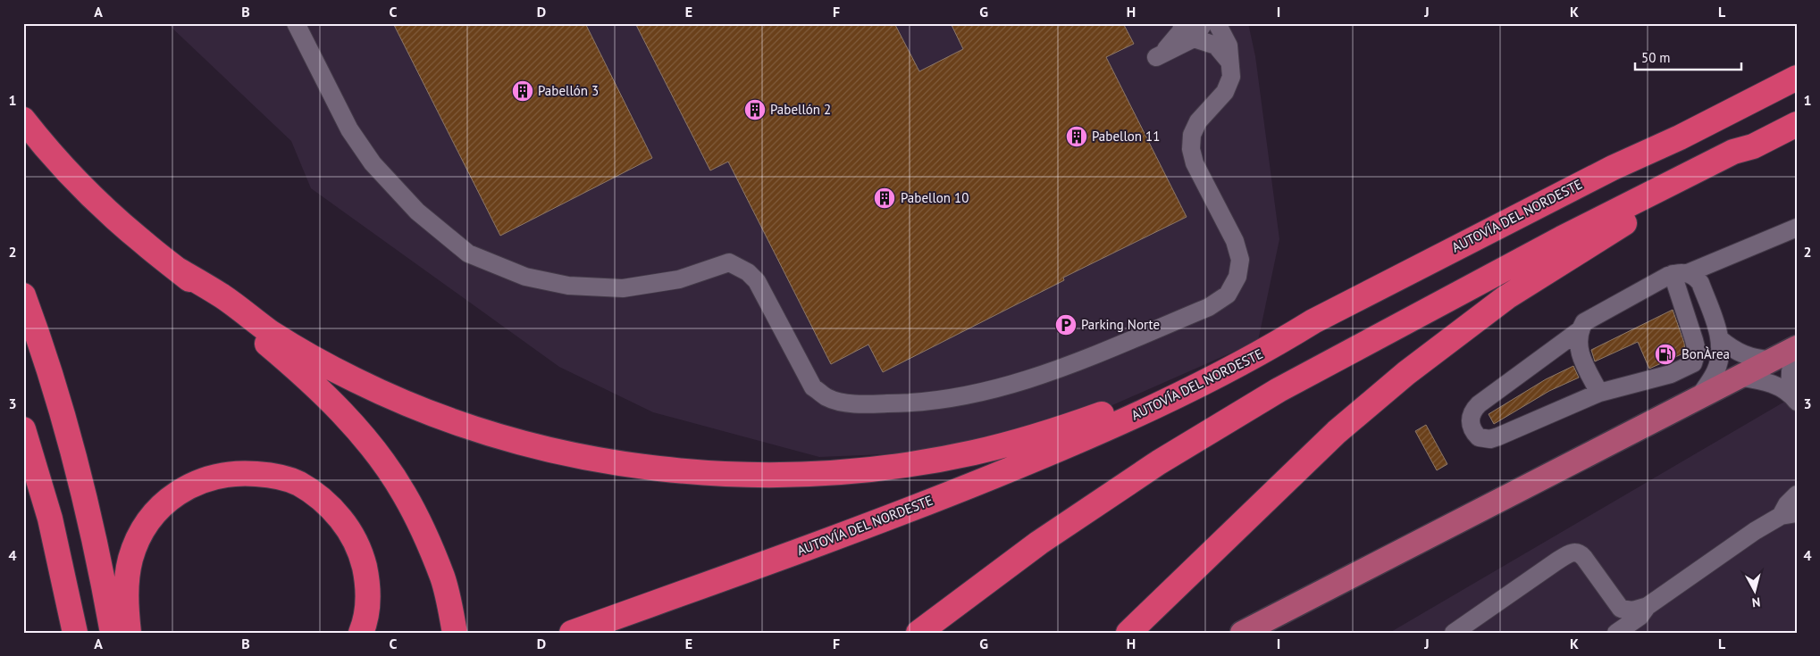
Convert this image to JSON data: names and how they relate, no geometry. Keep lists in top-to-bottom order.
{
  "streets": {
    "highway": ["AUTOVÍA DEL NORDESTE"]
  },
  "places": {
    "building": [
      "Pabellón 3",
      "Pabellón 2",
      "Pabellon 11",
      "Pabellon 10"
    ],
    "parking": ["Parking Norte"],
    "fuel station": ["BonÀrea"]
  },
  "scale_bar": "50 m",
  "north": "bottom",
  "grid": {
    "columns": [
      "A",
      "B",
      "C",
      "D",
      "E",
      "F",
      "G",
      "H",
      "I",
      "J",
      "K",
      "L"
    ],
    "rows": [
      "1",
      "2",
      "3",
      "4"
    ]
  }
}
